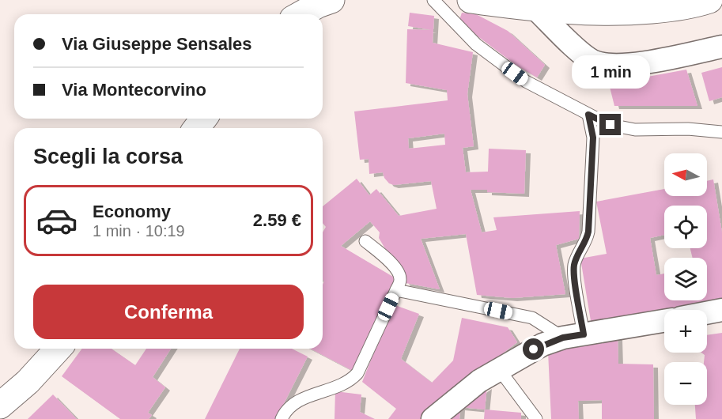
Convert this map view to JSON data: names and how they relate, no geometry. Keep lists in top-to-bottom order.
{
  "north": "left",
  "page": {
    "banner": ["Via Giuseppe Sensales", "Via Montecorvino"],
    "bubble": "1 min",
    "heading": "Scegli la corsa",
    "map_buttons": ["+", "−"],
    "list": [
      {
        "name": "Economy",
        "note": "1 min · 10:19",
        "value": "2.59 €"
      }
    ],
    "buttons": "Conferma"
  }
}
